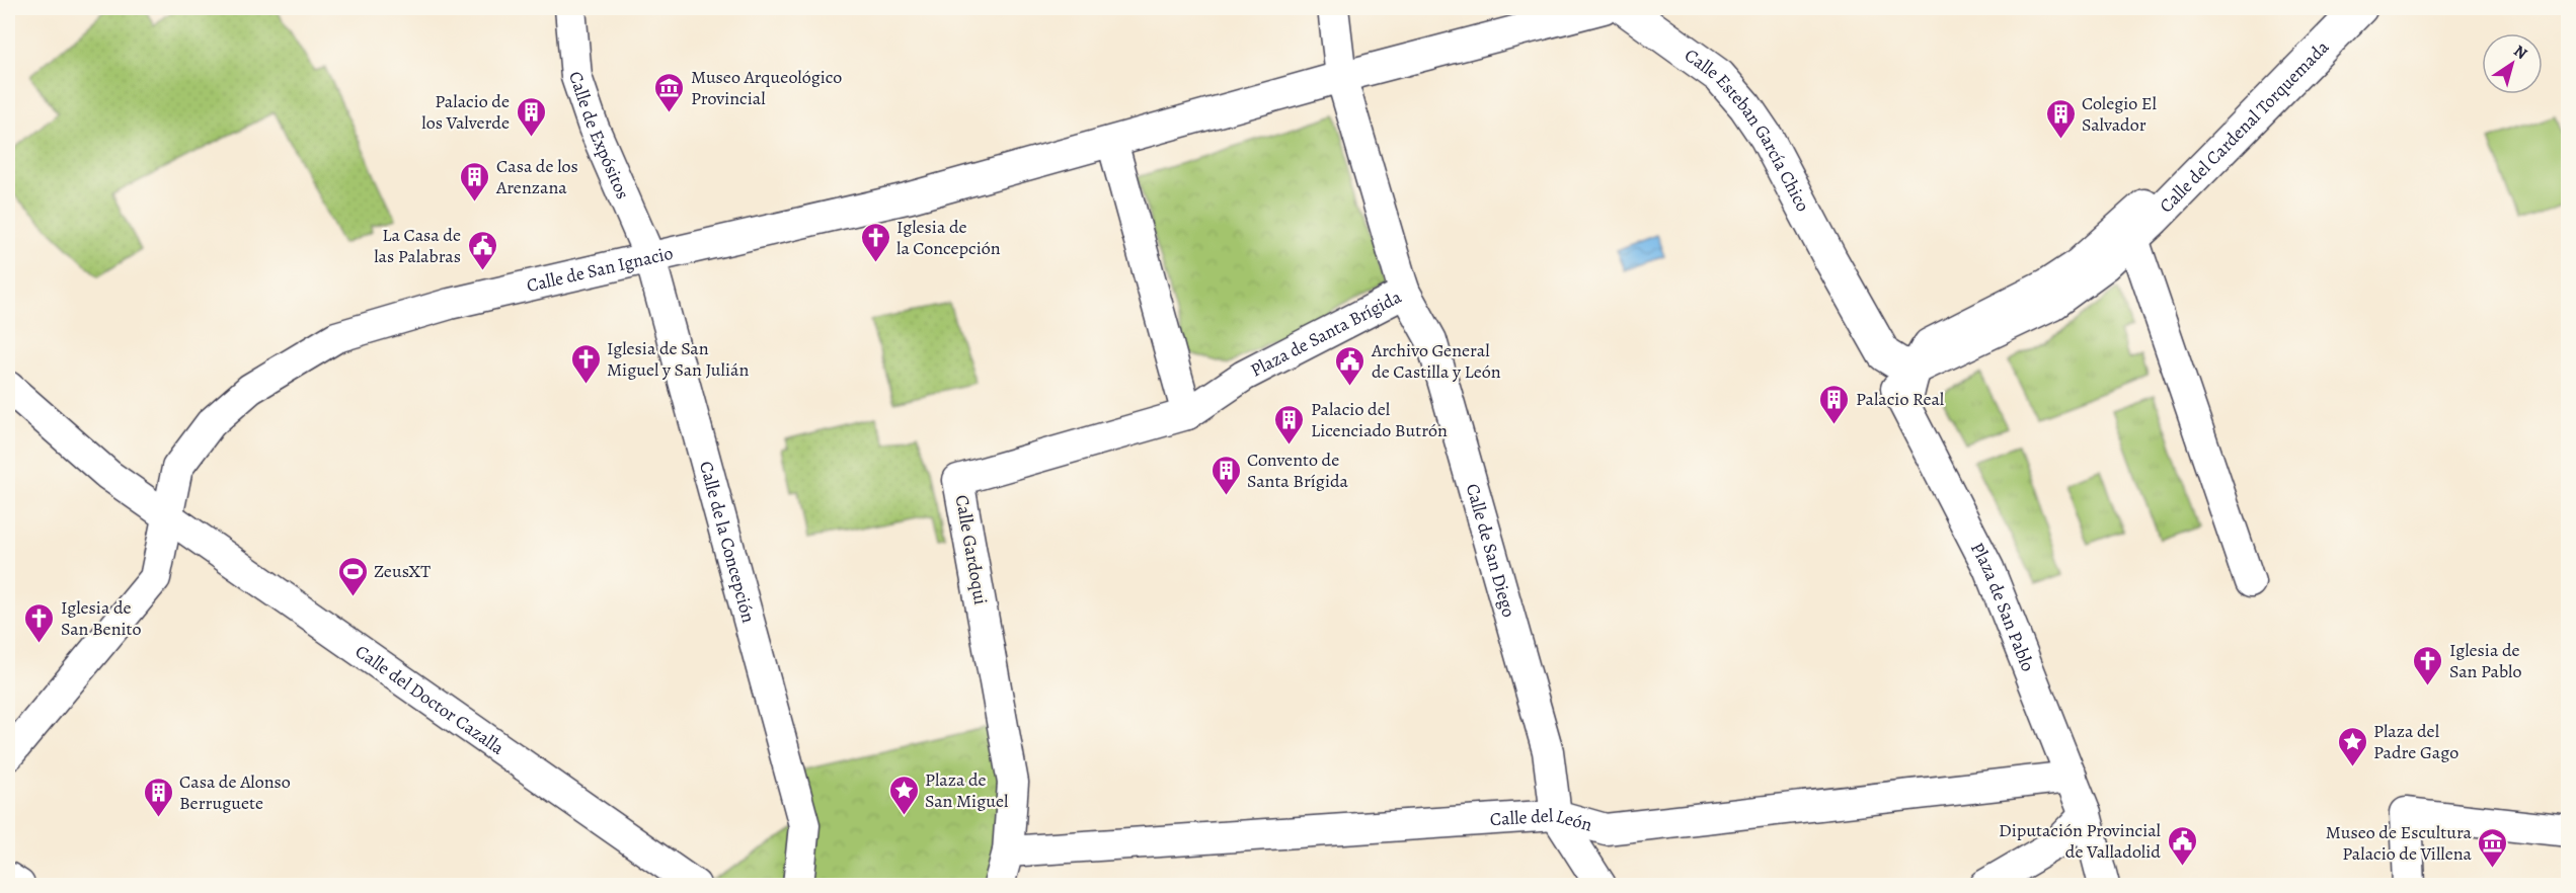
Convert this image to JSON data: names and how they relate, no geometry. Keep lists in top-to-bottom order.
{
  "streets": {
    "main road": ["Calle del Cardenal Torquemada", "Calle Esteban García Chico", "Plaza de San Pablo"],
    "street": [
      "Calle de Expósitos",
      "Calle de San Ignacio",
      "Plaza de Santa Brígida",
      "Calle de la Concepción",
      "Calle Gardoqui",
      "Calle de San Diego",
      "Calle del Doctor Cazalla",
      "Calle del León"
    ]
  },
  "crossings": [
    ["Calle Esteban García Chico", "Plaza de San Pablo"],
    ["Calle de Expósitos", "Calle de San Ignacio"],
    ["Calle de Expósitos", "Calle de la Concepción"],
    ["Calle de San Ignacio", "Calle de la Concepción"],
    ["Calle de San Ignacio", "Calle del Doctor Cazalla"],
    ["Plaza de Santa Brígida", "Calle Gardoqui"],
    ["Plaza de Santa Brígida", "Calle de San Diego"],
    ["Calle Gardoqui", "Calle del León"],
    ["Calle de San Diego", "Calle del León"],
    ["Plaza de San Pablo", "Calle del León"]
  ],
  "places": {
    "museum": ["Museo Arqueológico Provincial", "Museo de Escultura Palacio de Villena"],
    "building": [
      "Palacio de los Valverde",
      "Colegio El Salvador",
      "Casa de los Arenzana",
      "Palacio Real",
      "Palacio del Licenciado Butrón",
      "Convento de Santa Brígida",
      "Casa de Alonso Berruguete"
    ],
    "church": [
      "Iglesia de la Concepción",
      "Iglesia de San Miguel y San Julián",
      "Iglesia de San Benito",
      "Iglesia de San Pablo"
    ],
    "public building": ["La Casa de las Palabras", "Archivo General de Castilla y León", "Diputación Provincial de Valladolid"],
    "sports": ["ZeusXT"],
    "place": ["Plaza del Padre Gago", "Plaza de San Miguel"]
  },
  "north": "top right"
}
